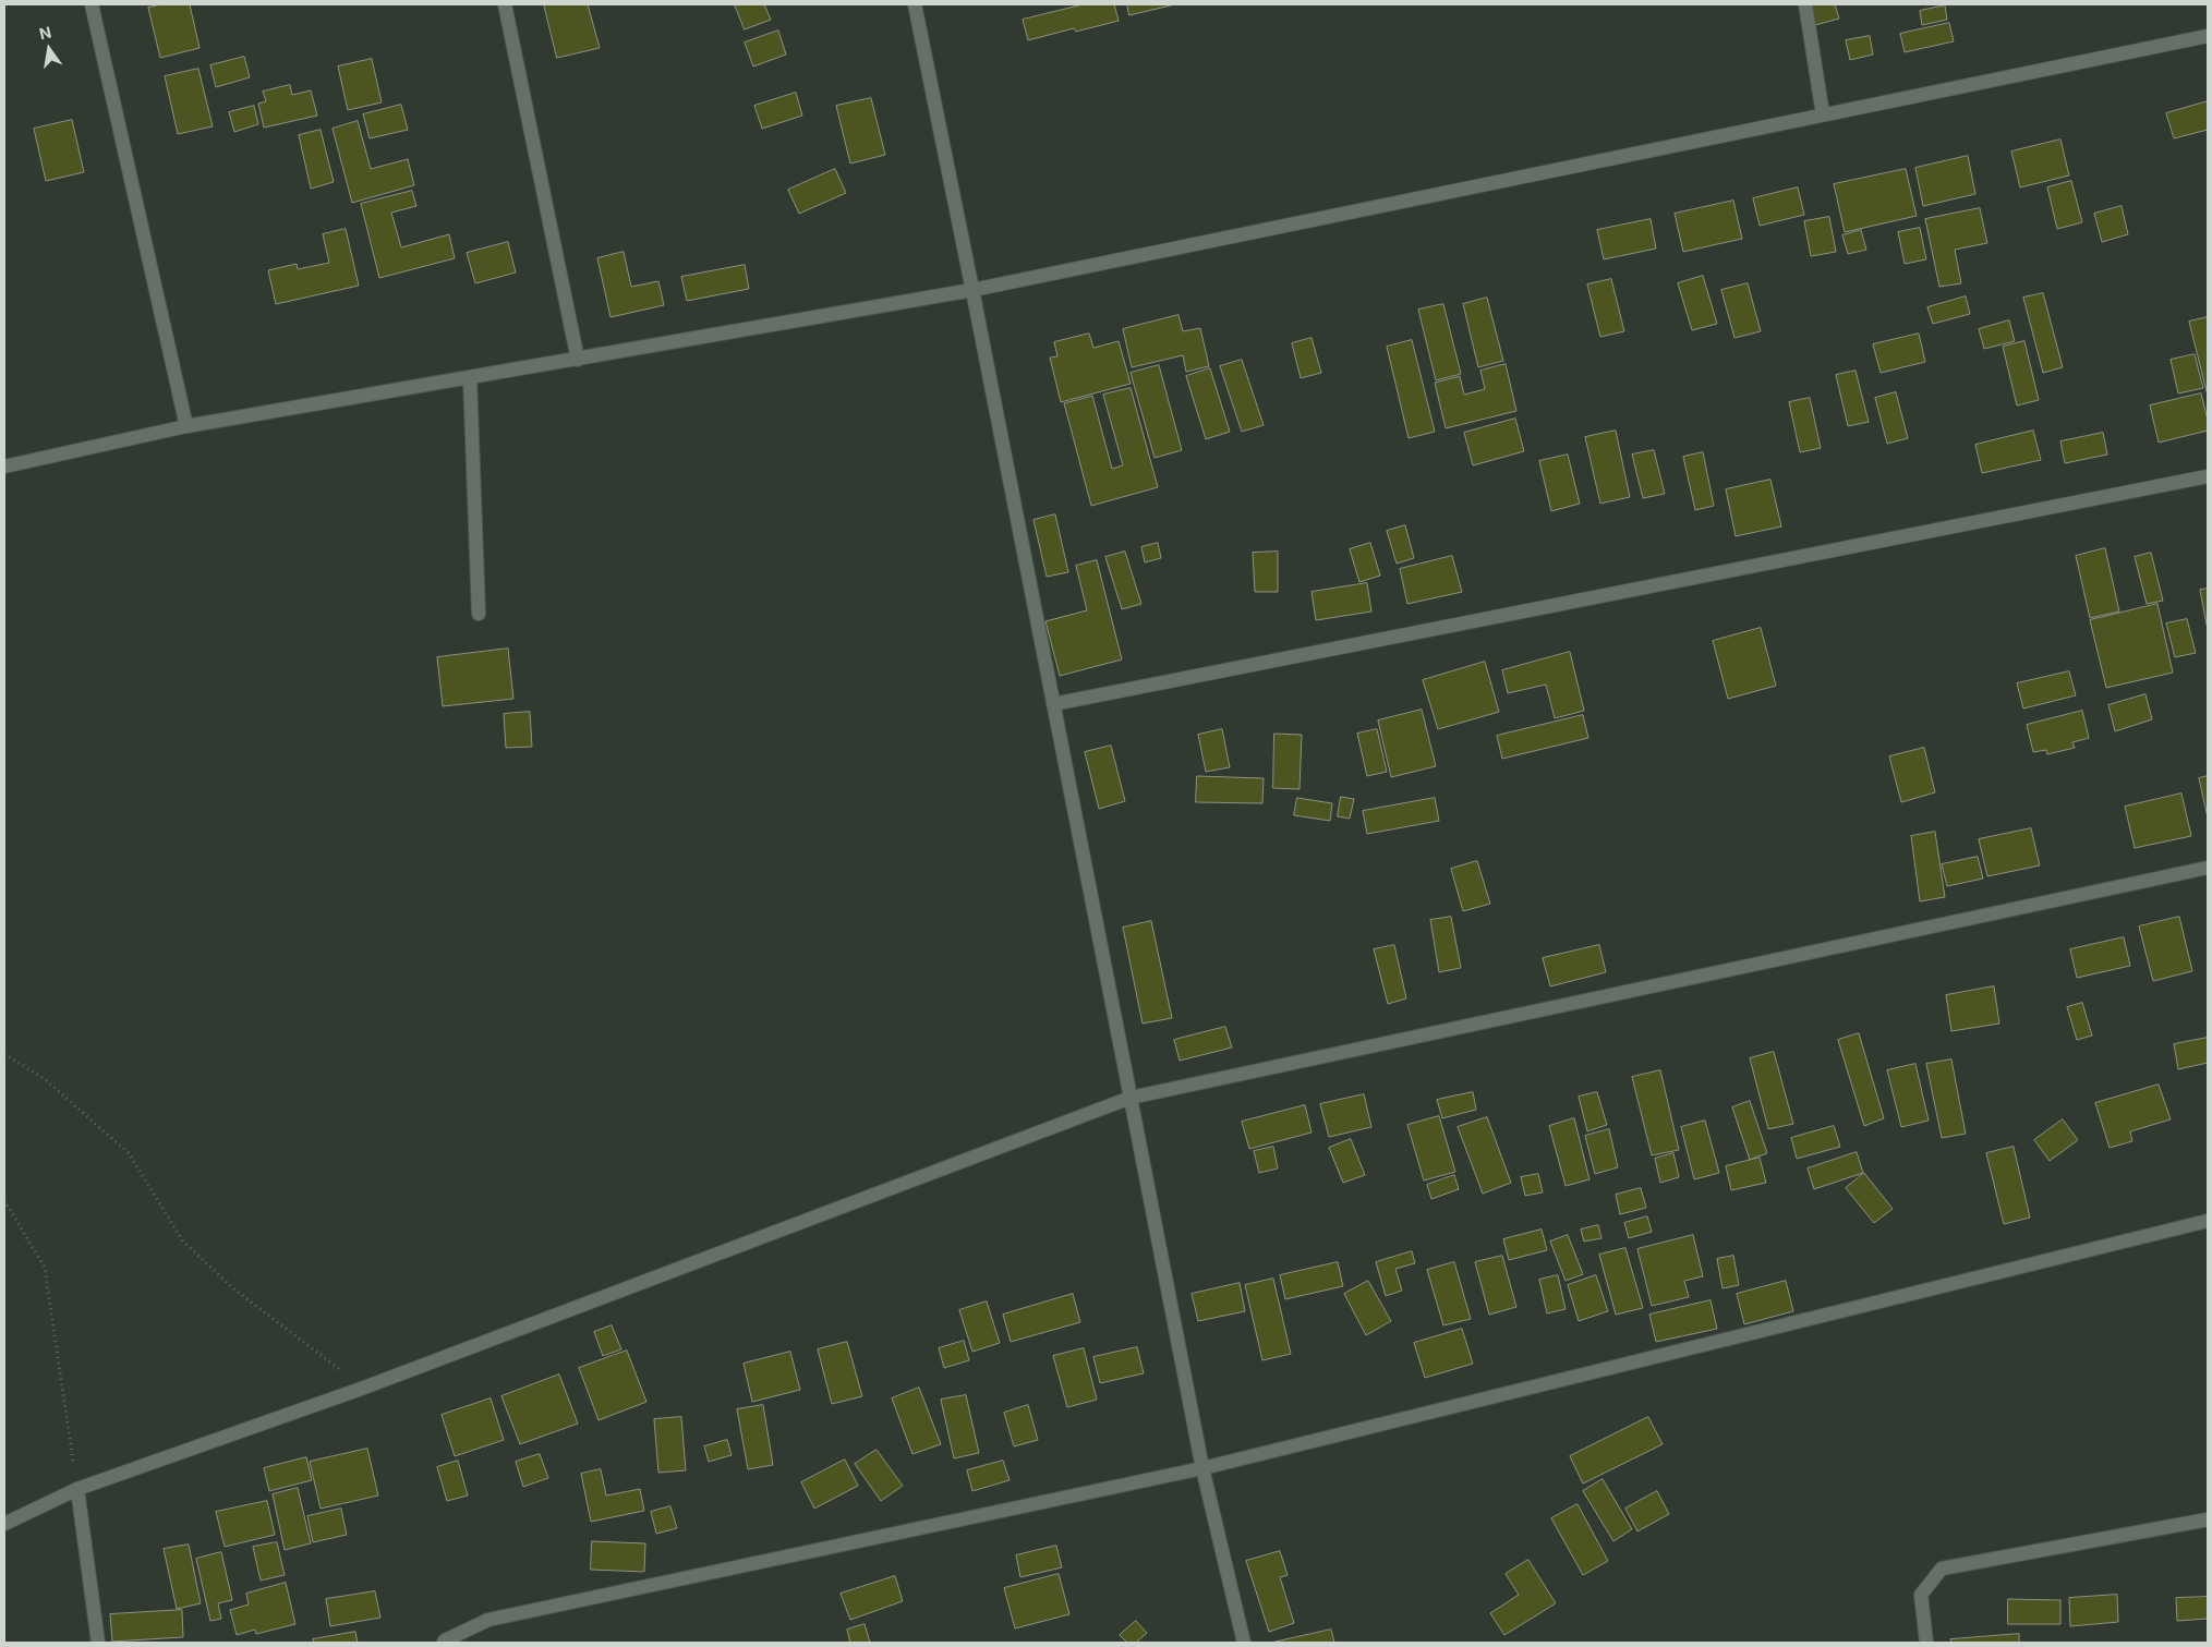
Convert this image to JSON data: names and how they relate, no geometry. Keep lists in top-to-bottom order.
{
  "north": "top"
}
